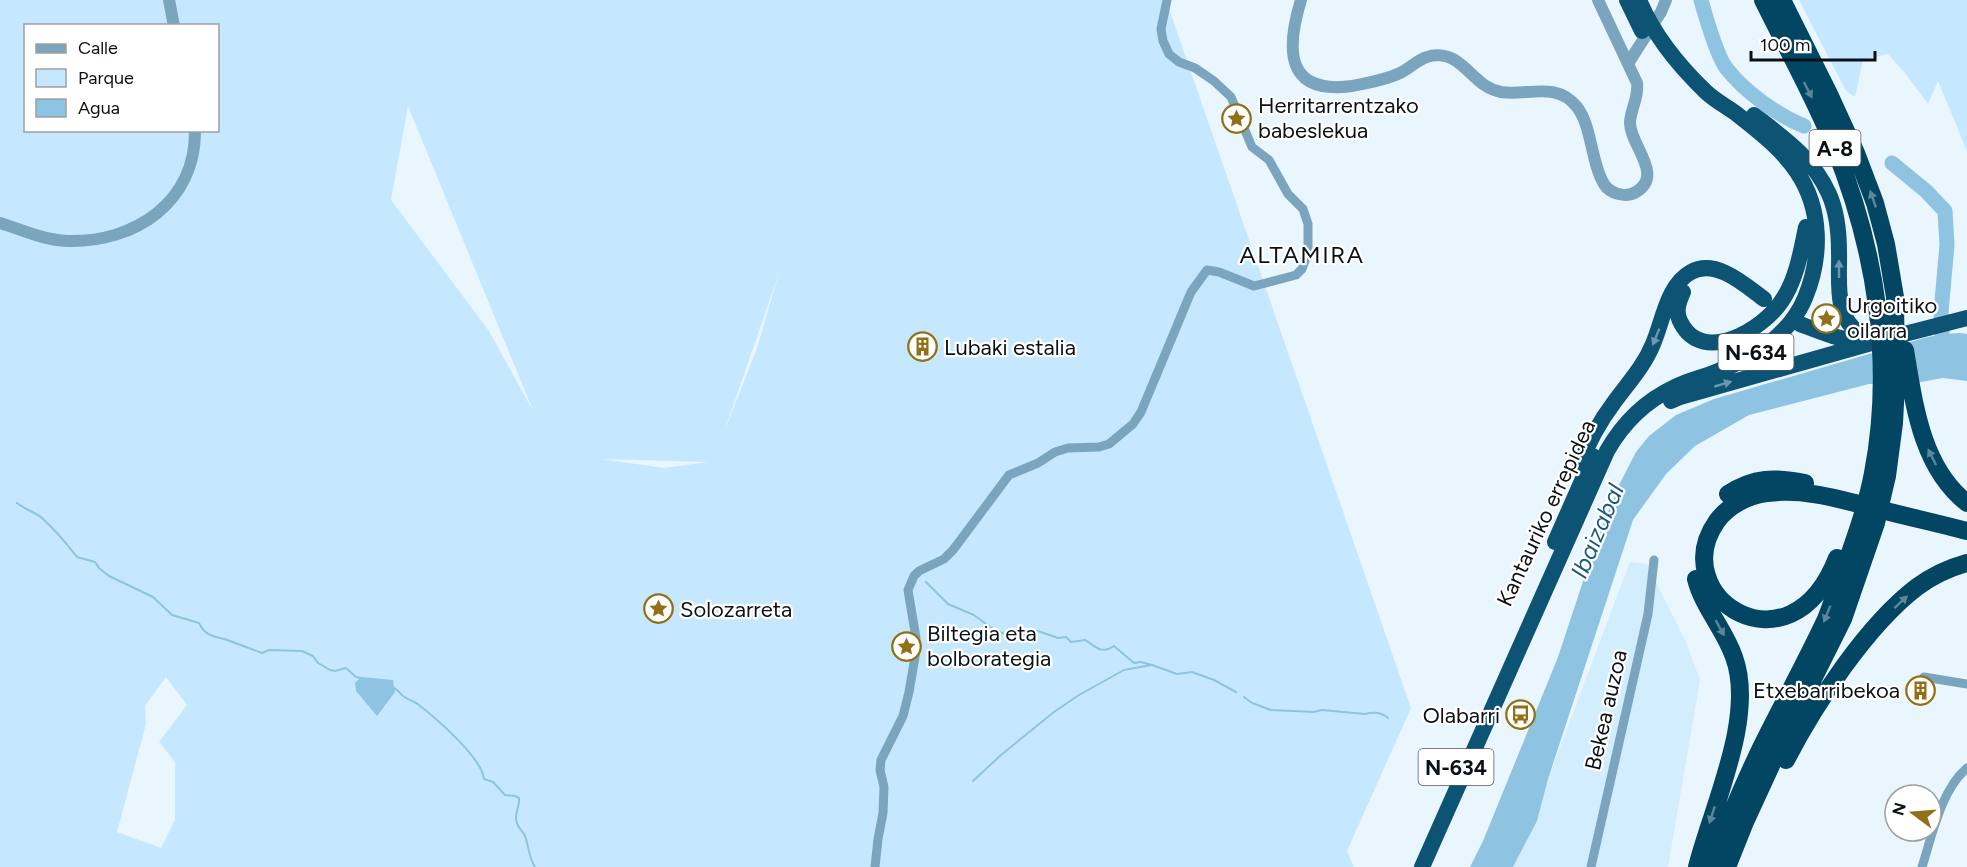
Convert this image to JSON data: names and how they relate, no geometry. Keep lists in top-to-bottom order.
{
  "streets": {
    "highway": ["A-8", "N-634", "Kantauriko errepidea"],
    "street": ["Bekea auzoa"]
  },
  "districts": ["ALTAMIRA"],
  "water": ["Ibaizabal"],
  "places": {
    "place": [
      "Herritarrentzako babeslekua",
      "Urgoitiko oilarra",
      "Solozarreta",
      "Biltegia eta bolborategia"
    ],
    "building": ["Lubaki estalia", "Etxebarribekoa"],
    "bus stop": ["Olabarri"]
  },
  "legend": ["Calle", "Parque", "Agua"],
  "scale_bar": "100 m",
  "north": "left"
}
